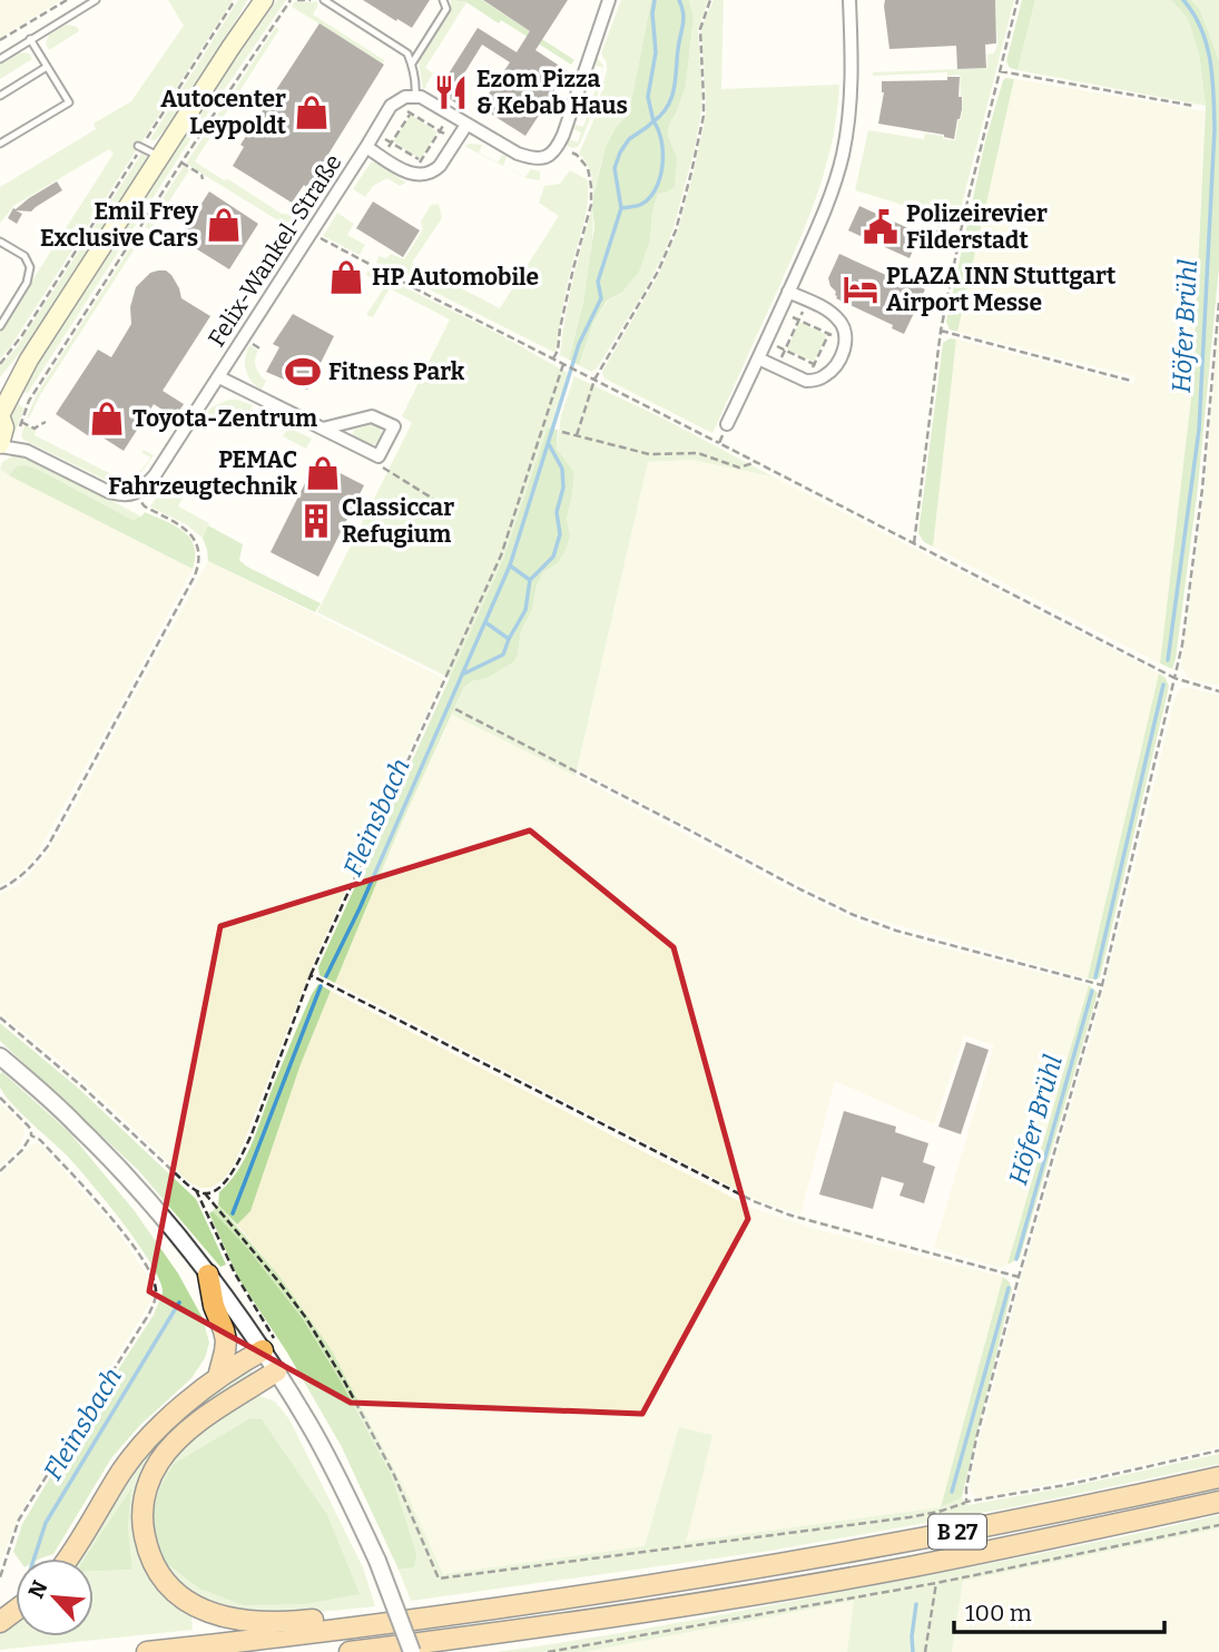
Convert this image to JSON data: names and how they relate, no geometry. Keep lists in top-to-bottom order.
{
  "streets": {
    "highway": ["B 27"],
    "street": ["Felix-Wankel-Straße"]
  },
  "water": ["Höfer Brühl", "Fleinsbach"],
  "places": {
    "restaurant": ["Ezom Pizza & Kebab Haus"],
    "shop": [
      "Autocenter Leypoldt",
      "Emil Frey Exclusive Cars",
      "HP Automobile",
      "Toyota-Zentrum",
      "PEMAC Fahrzeugtechnik"
    ],
    "public building": ["Polizeirevier Filderstadt"],
    "hotel": ["PLAZA INN Stuttgart Airport Messe"],
    "sports": ["Fitness Park"],
    "building": ["Classiccar Refugium"]
  },
  "scale_bar": "100 m",
  "north": "top left"
}
